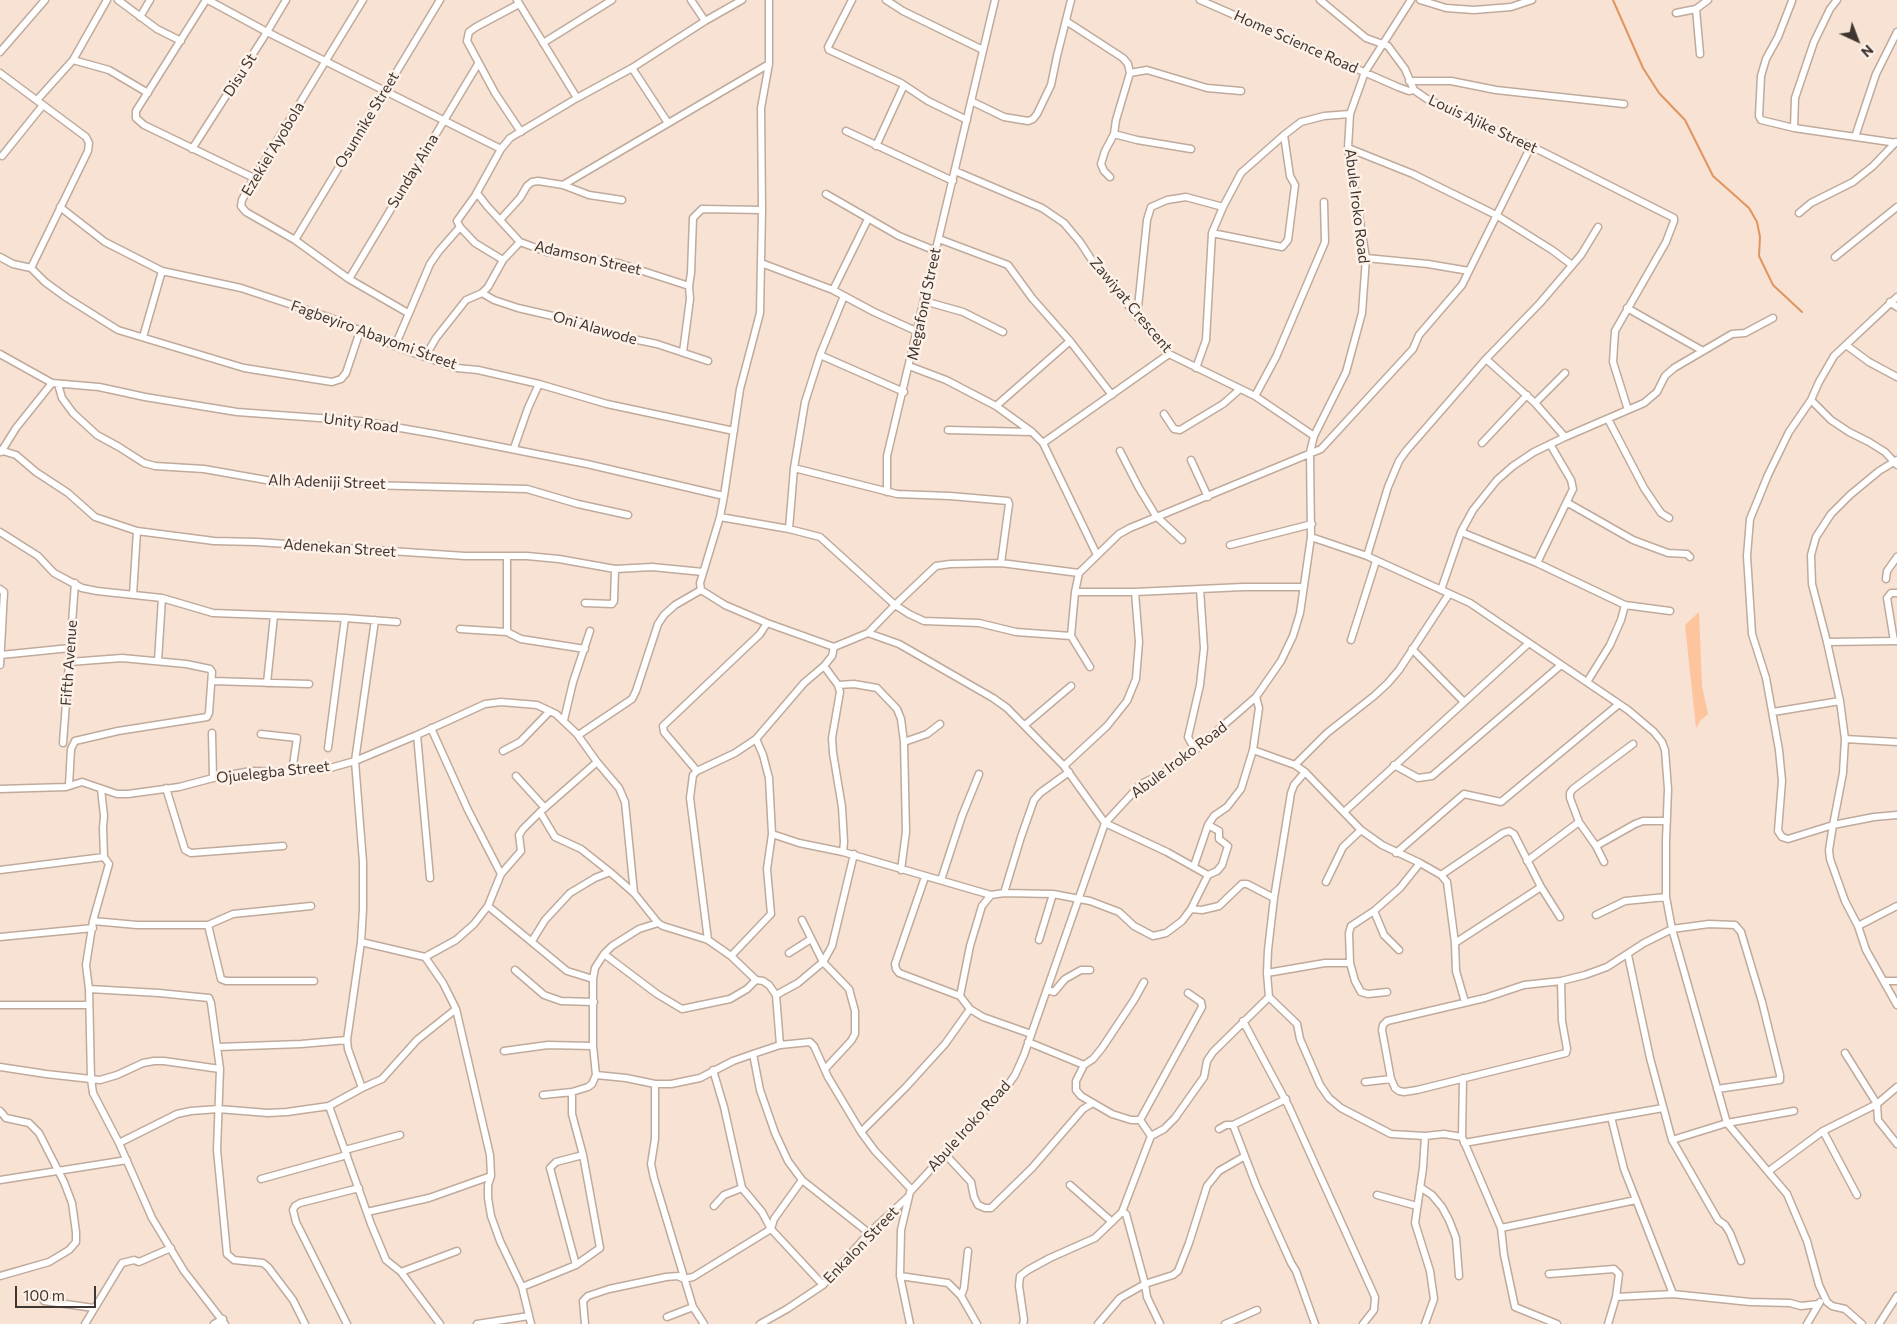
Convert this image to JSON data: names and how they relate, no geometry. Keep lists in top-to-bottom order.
{
  "streets": {
    "street": [
      "Home Science Road",
      "Disu St",
      "Osunnike Street",
      "Louis Ajike Street",
      "Ezekiel Ayobola",
      "Sunday Aina",
      "Abule Iroko Road",
      "Adamson Street",
      "Megafond Street",
      "Zawiyat Crescent",
      "Oni Alawode",
      "Fagbeyiro Abayomi Street",
      "Unity Road",
      "Alh Adeniji Street",
      "Adenekan Street",
      "Fifth Avenue",
      "Ojuelegba Street",
      "Enkalon Street"
    ]
  },
  "crossings": [
    ["Home Science Road", "Louis Ajike Street"],
    ["Home Science Road", "Abule Iroko Road"],
    ["Osunnike Street", "Ezekiel Ayobola"],
    ["Louis Ajike Street", "Abule Iroko Road"],
    ["Ezekiel Ayobola", "Sunday Aina"],
    ["Abule Iroko Road", "Zawiyat Crescent"],
    ["Abule Iroko Road", "Enkalon Street"],
    ["Megafond Street", "Zawiyat Crescent"],
    ["Unity Road", "Alh Adeniji Street"]
  ],
  "scale_bar": "100 m",
  "north": "bottom right"
}
